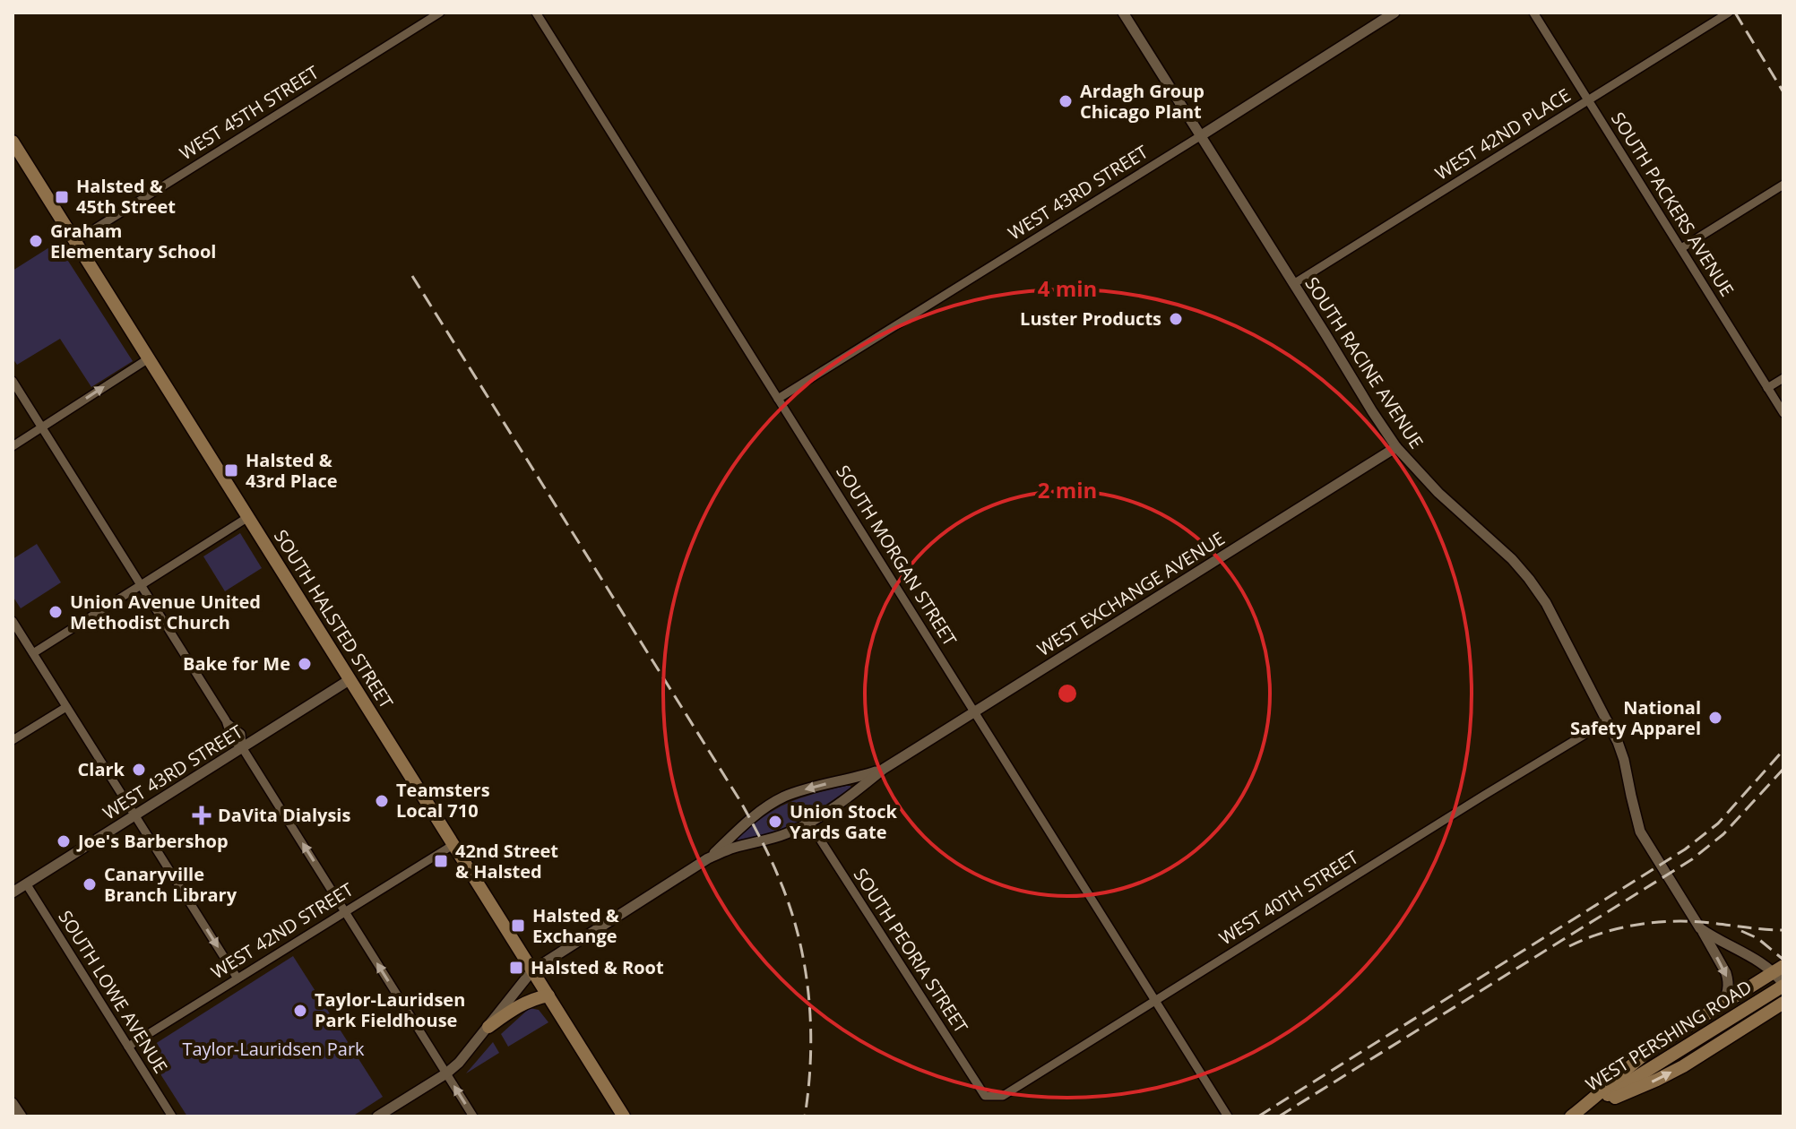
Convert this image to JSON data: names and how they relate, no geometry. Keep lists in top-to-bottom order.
{
  "streets": {
    "main road": ["SOUTH HALSTED STREET", "WEST PERSHING ROAD"],
    "street": [
      "WEST 45TH STREET",
      "WEST 42ND PLACE",
      "WEST 43RD STREET",
      "SOUTH PACKERS AVENUE",
      "SOUTH RACINE AVENUE",
      "SOUTH MORGAN STREET",
      "WEST EXCHANGE AVENUE",
      "WEST 40TH STREET",
      "WEST 42ND STREET",
      "SOUTH PEORIA STREET",
      "SOUTH LOWE AVENUE"
    ]
  },
  "crossings": [
    ["WEST 45TH STREET", "SOUTH HALSTED STREET"],
    ["WEST 42ND PLACE", "SOUTH PACKERS AVENUE"],
    ["WEST 42ND PLACE", "SOUTH RACINE AVENUE"],
    ["WEST 43RD STREET", "SOUTH RACINE AVENUE"],
    ["WEST 43RD STREET", "SOUTH MORGAN STREET"],
    ["WEST 43RD STREET", "SOUTH HALSTED STREET"],
    ["WEST 43RD STREET", "SOUTH LOWE AVENUE"],
    ["SOUTH RACINE AVENUE", "WEST EXCHANGE AVENUE"],
    ["SOUTH RACINE AVENUE", "WEST 40TH STREET"],
    ["SOUTH RACINE AVENUE", "WEST PERSHING ROAD"],
    ["SOUTH MORGAN STREET", "WEST EXCHANGE AVENUE"],
    ["SOUTH MORGAN STREET", "WEST 40TH STREET"],
    ["WEST EXCHANGE AVENUE", "SOUTH HALSTED STREET"],
    ["WEST EXCHANGE AVENUE", "SOUTH PEORIA STREET"],
    ["SOUTH HALSTED STREET", "WEST 42ND STREET"],
    ["WEST 40TH STREET", "SOUTH PEORIA STREET"],
    ["WEST 42ND STREET", "SOUTH LOWE AVENUE"]
  ],
  "parks": ["Taylor-Lauridsen Park"],
  "places": {
    "other": [
      "Ardagh Group Chicago Plant",
      "Graham Elementary School",
      "Luster Products",
      "Union Avenue United Methodist Church",
      "Bake for Me",
      "National Safety Apparel",
      "Clark",
      "Teamsters Local 710",
      "Union Stock Yards Gate",
      "Joe's Barbershop",
      "Canaryville Branch Library",
      "Taylor-Lauridsen Park Fieldhouse"
    ],
    "transit": [
      "Halsted & 45th Street",
      "Halsted & 43rd Place",
      "42nd Street & Halsted",
      "Halsted & Exchange",
      "Halsted & Root"
    ],
    "health": ["DaVita Dialysis"]
  },
  "rings": ["4 min", "2 min"]
}
